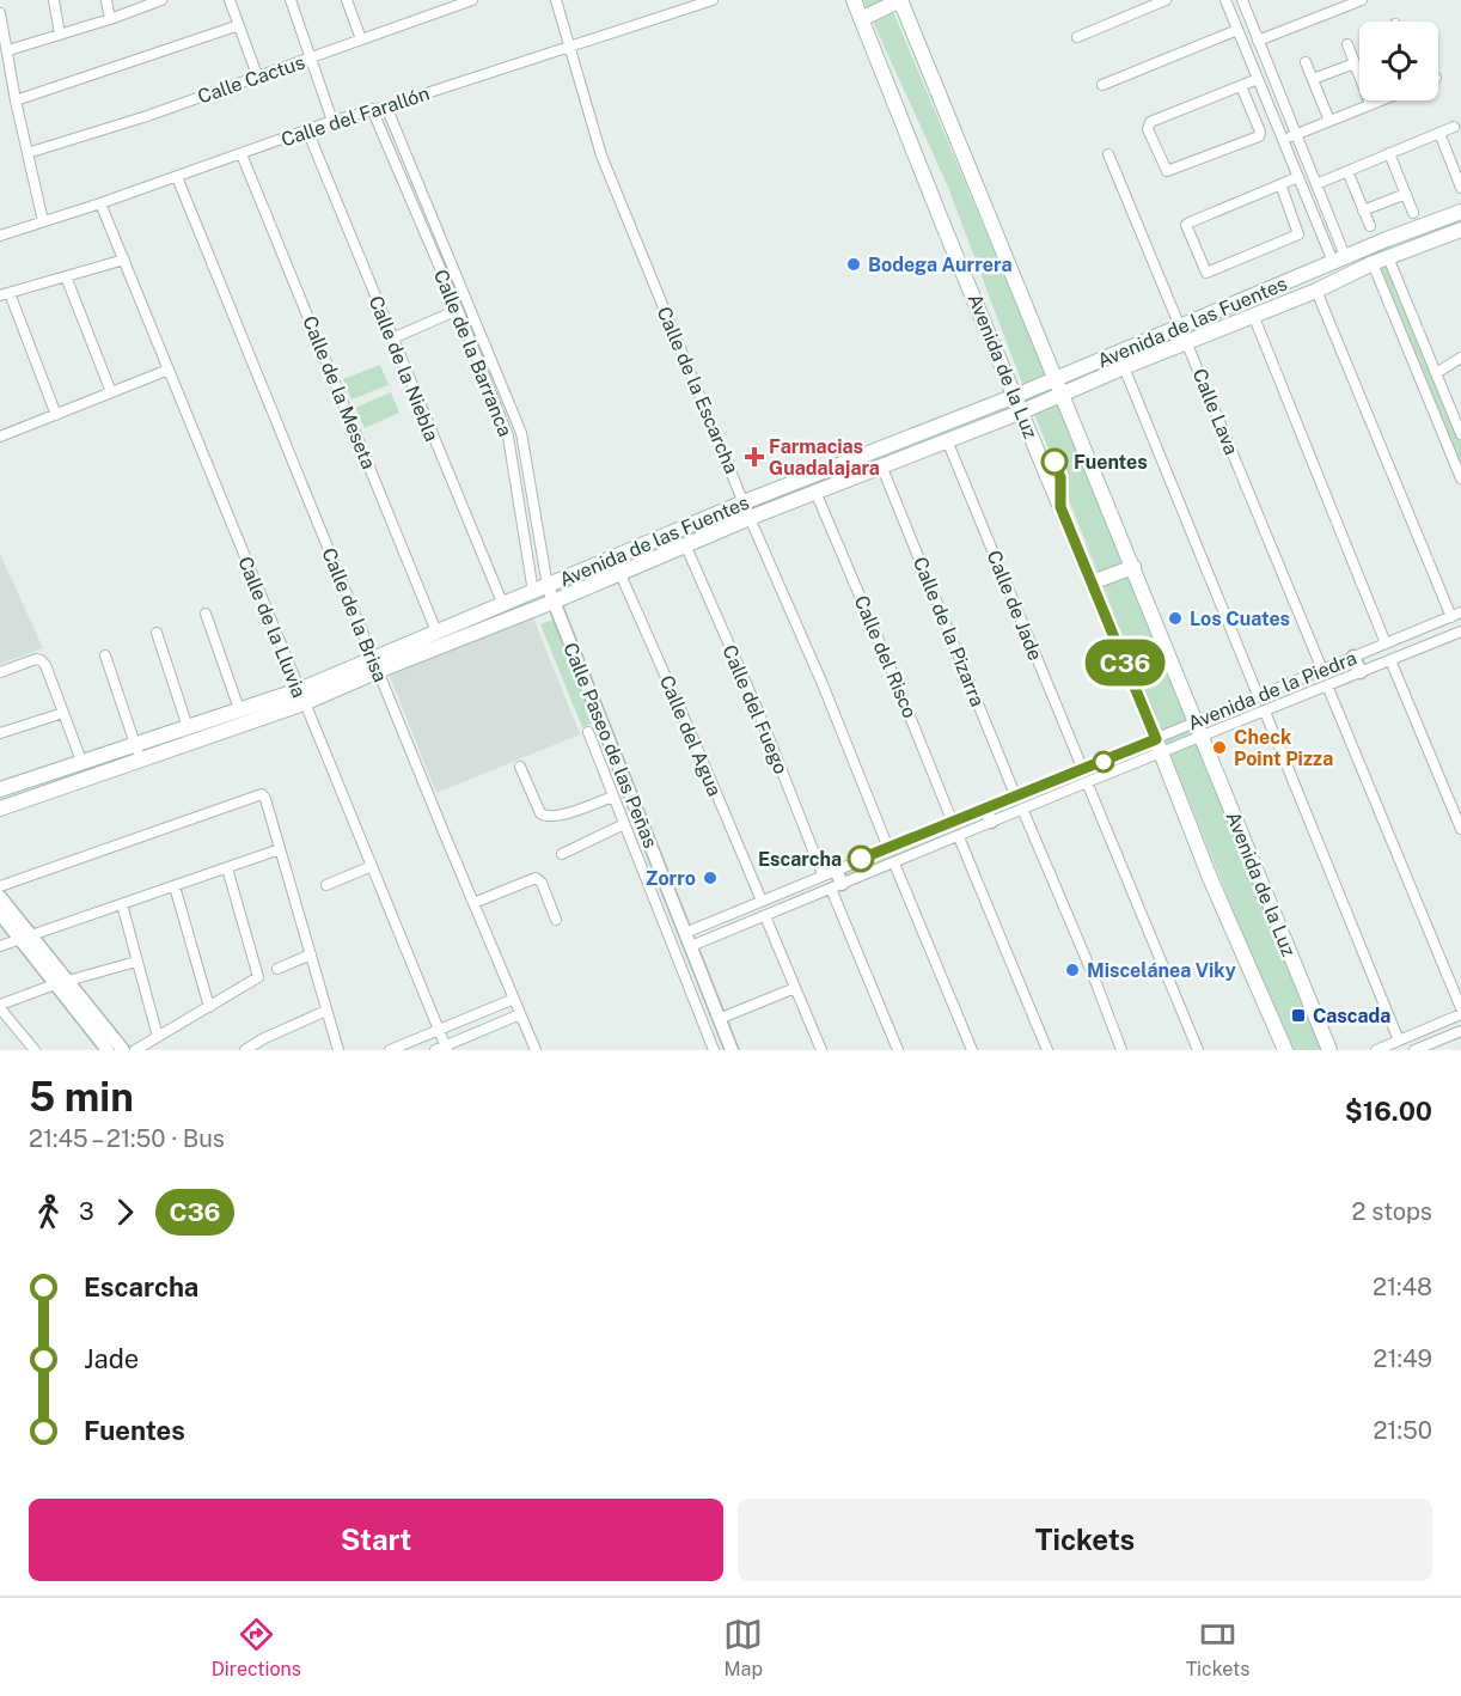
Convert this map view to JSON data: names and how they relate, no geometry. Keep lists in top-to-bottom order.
{
  "streets": {
    "main road": ["Avenida de las Fuentes", "Avenida de la Luz"],
    "street": [
      "Calle Cactus",
      "Calle del Farallón",
      "Calle de la Barranca",
      "Calle de la Niebla",
      "Calle de la Escarcha",
      "Calle de la Meseta",
      "Calle Lava",
      "Calle de Jade",
      "Calle de la Brisa",
      "Calle de la Lluvia",
      "Calle de la Pizarra",
      "Calle del Risco",
      "Avenida de la Piedra",
      "Calle del Fuego",
      "Calle del Agua",
      "Calle Paseo de las Peñas"
    ]
  },
  "crossings": [
    ["Calle del Farallón", "Calle de la Barranca"],
    ["Calle del Farallón", "Calle de la Niebla"],
    ["Calle del Farallón", "Calle de la Escarcha"],
    ["Calle del Farallón", "Calle de la Meseta"],
    ["Calle del Farallón", "Calle de la Brisa"],
    ["Calle del Farallón", "Calle de la Lluvia"],
    ["Avenida de las Fuentes", "Calle de la Barranca"],
    ["Avenida de las Fuentes", "Avenida de la Luz"],
    ["Avenida de las Fuentes", "Calle de la Niebla"],
    ["Avenida de las Fuentes", "Calle de la Escarcha"],
    ["Avenida de las Fuentes", "Calle de la Meseta"],
    ["Avenida de las Fuentes", "Calle Lava"],
    ["Avenida de las Fuentes", "Calle de Jade"],
    ["Avenida de las Fuentes", "Calle de la Brisa"],
    ["Avenida de las Fuentes", "Calle de la Lluvia"],
    ["Avenida de las Fuentes", "Calle de la Pizarra"],
    ["Avenida de las Fuentes", "Calle del Risco"],
    ["Avenida de las Fuentes", "Calle del Fuego"],
    ["Avenida de las Fuentes", "Calle del Agua"],
    ["Avenida de las Fuentes", "Calle Paseo de las Peñas"],
    ["Calle de la Barranca", "Calle Paseo de las Peñas"],
    ["Avenida de la Luz", "Avenida de la Piedra"],
    ["Calle de la Escarcha", "Avenida de la Piedra"],
    ["Calle Lava", "Avenida de la Piedra"],
    ["Calle de Jade", "Avenida de la Piedra"],
    ["Calle de la Pizarra", "Avenida de la Piedra"],
    ["Calle del Risco", "Avenida de la Piedra"],
    ["Avenida de la Piedra", "Calle del Fuego"],
    ["Avenida de la Piedra", "Calle del Agua"],
    ["Avenida de la Piedra", "Calle Paseo de las Peñas"]
  ],
  "places": {
    "other": [
      "Bodega Aurrera",
      "Fuentes",
      "Los Cuates",
      "Check Point Pizza",
      "Escarcha",
      "Zorro",
      "Miscelánea Viky"
    ],
    "health": ["Farmacias Guadalajara"],
    "transit": ["Cascada"]
  },
  "lines": ["bus line C36"],
  "page": {
    "on_map": "C36",
    "heading": ["5 min", "21:45 – 21:50 · Bus", "$16.00"],
    "legs": ["3", "C36", "2 stops"],
    "list": [
      {
        "name": "Escarcha",
        "value": "21:48"
      },
      {
        "name": "Jade",
        "value": "21:49"
      },
      {
        "name": "Fuentes",
        "value": "21:50"
      }
    ],
    "buttons": ["Start", "Tickets"],
    "tabs": ["Directions", "Map", "Tickets"]
  }
}
